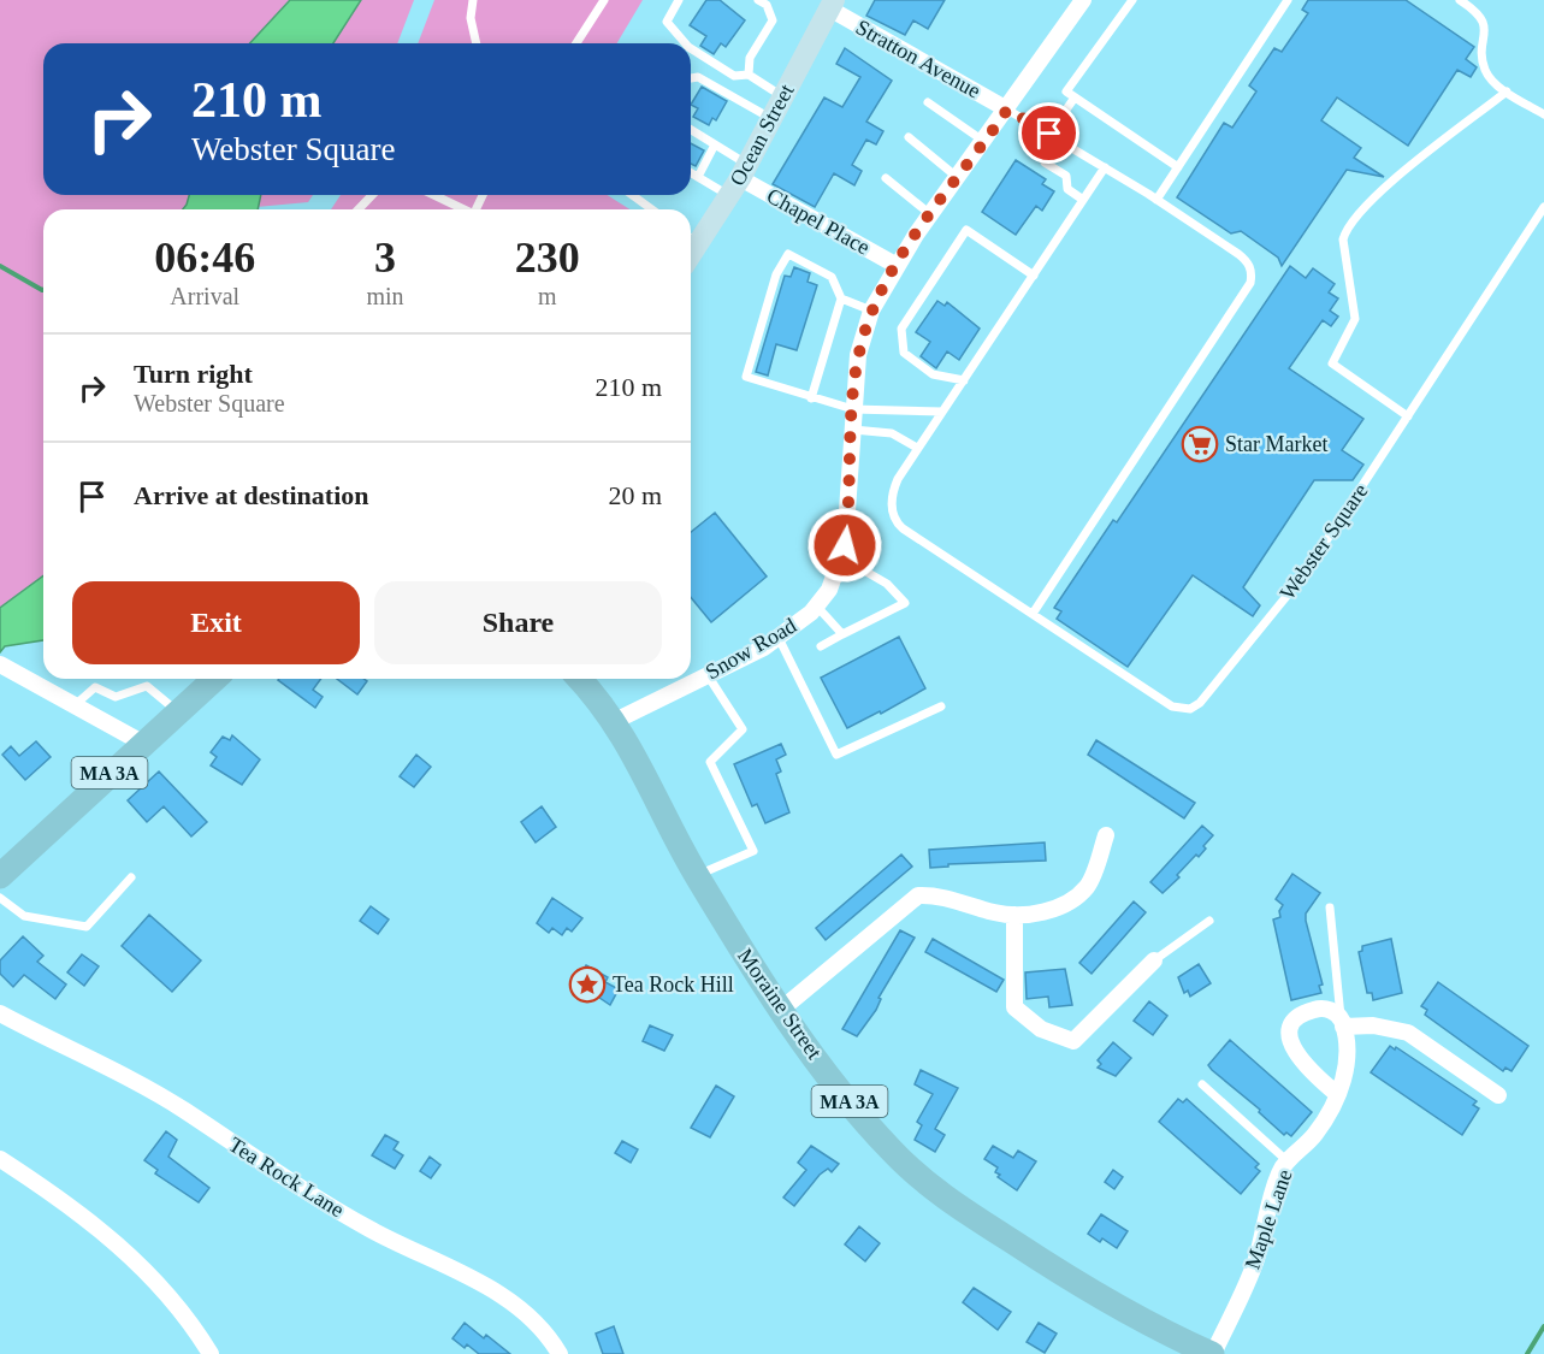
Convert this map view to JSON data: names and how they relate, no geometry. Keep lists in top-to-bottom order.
{
  "streets": {
    "main road": ["Ocean Street", "MA 3A", "Moraine Street"],
    "street": [
      "Stratton Avenue",
      "Chapel Place",
      "Snow Road",
      "Tea Rock Lane",
      "Maple Lane"
    ],
    "lane": ["Webster Square"]
  },
  "crossings": [
    ["Stratton Avenue", "Ocean Street"],
    ["Stratton Avenue", "Snow Road"],
    ["Ocean Street", "Chapel Place"],
    ["Chapel Place", "Snow Road"],
    ["Snow Road", "Moraine Street"],
    ["Moraine Street", "Maple Lane"]
  ],
  "places": {
    "supermarket": ["Star Market"],
    "place": ["Tea Rock Hill"]
  },
  "page": {
    "turn": ["210 m", "Webster Square"],
    "eta": [
      "06:46",
      "Arrival",
      "3",
      "min",
      "230",
      "m"
    ],
    "list": [
      {
        "name": "Turn right",
        "note": "Webster Square",
        "value": "210 m"
      },
      {
        "name": "Arrive at destination",
        "value": "20 m"
      }
    ],
    "buttons": ["Exit", "Share"]
  }
}
